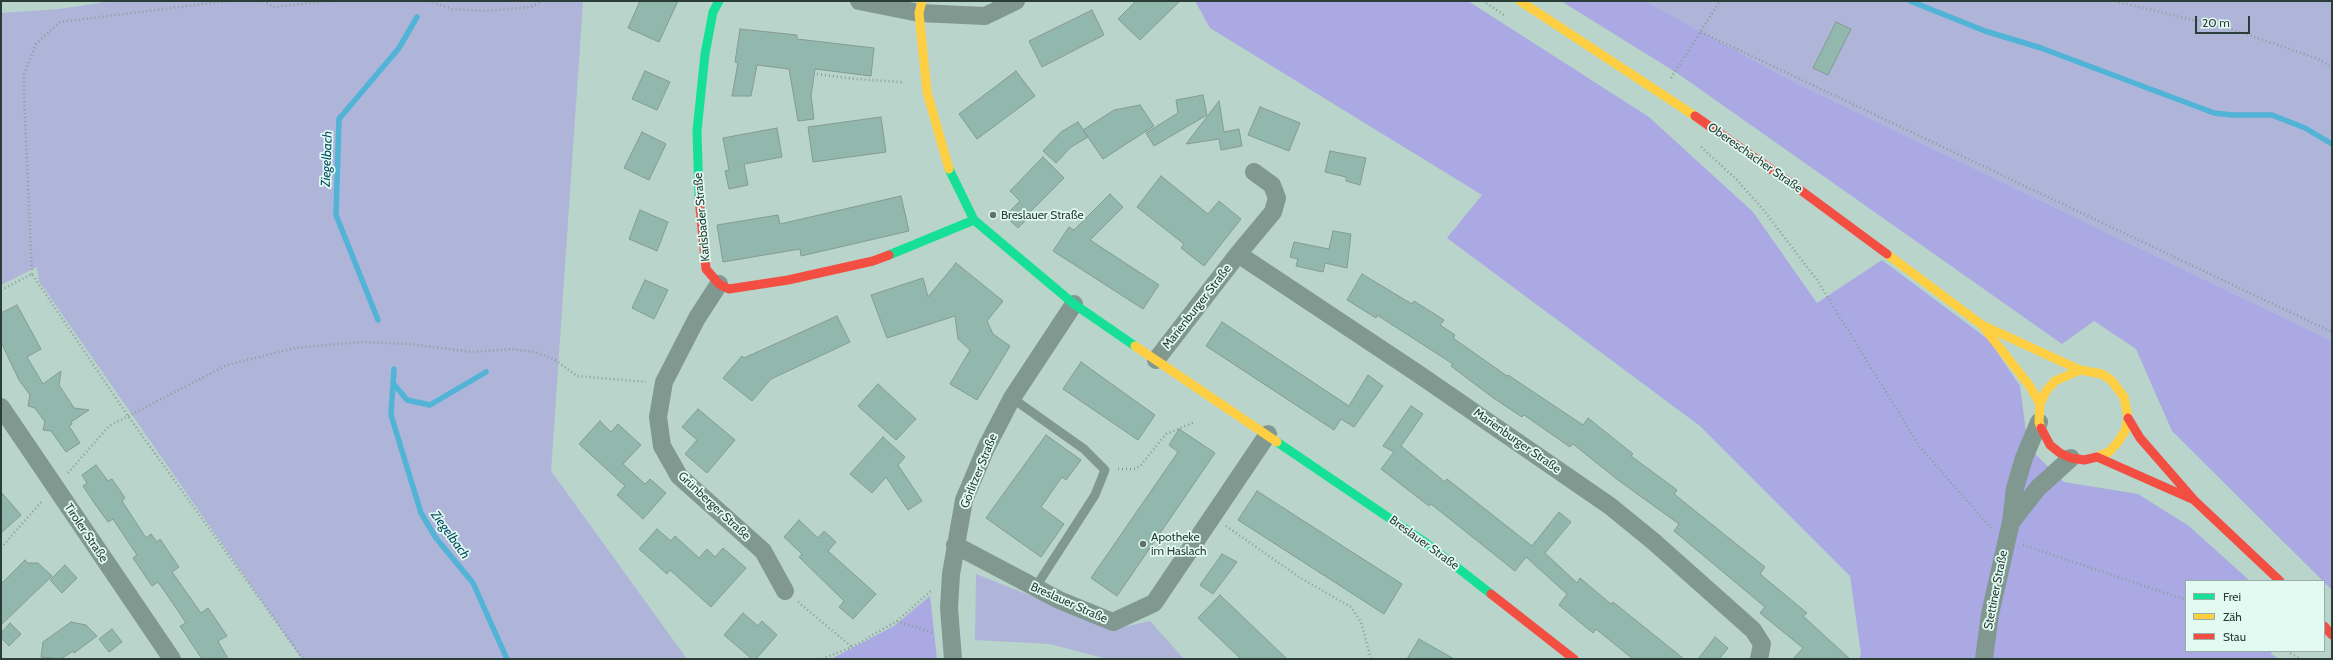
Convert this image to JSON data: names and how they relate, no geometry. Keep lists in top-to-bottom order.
{
  "streets": {
    "street": [
      "Obereschacher Straße",
      "Karlsbader Straße",
      "Marienburger Straße",
      "Görlitzer Straße",
      "Grünberger Straße",
      "Tiroler Straße",
      "Breslauer Straße",
      "Stettiner Straße"
    ]
  },
  "crossings": [
    ["Obereschacher Straße", "Stettiner Straße"],
    ["Karlsbader Straße", "Grünberger Straße"],
    ["Marienburger Straße", "Breslauer Straße"],
    ["Görlitzer Straße", "Breslauer Straße"]
  ],
  "water": ["Ziegelbach"],
  "places": ["Breslauer Straße", "Apotheke im Haslach"],
  "legend": ["Frei", "Zäh", "Stau"],
  "scale_bar": "20 m"
}
